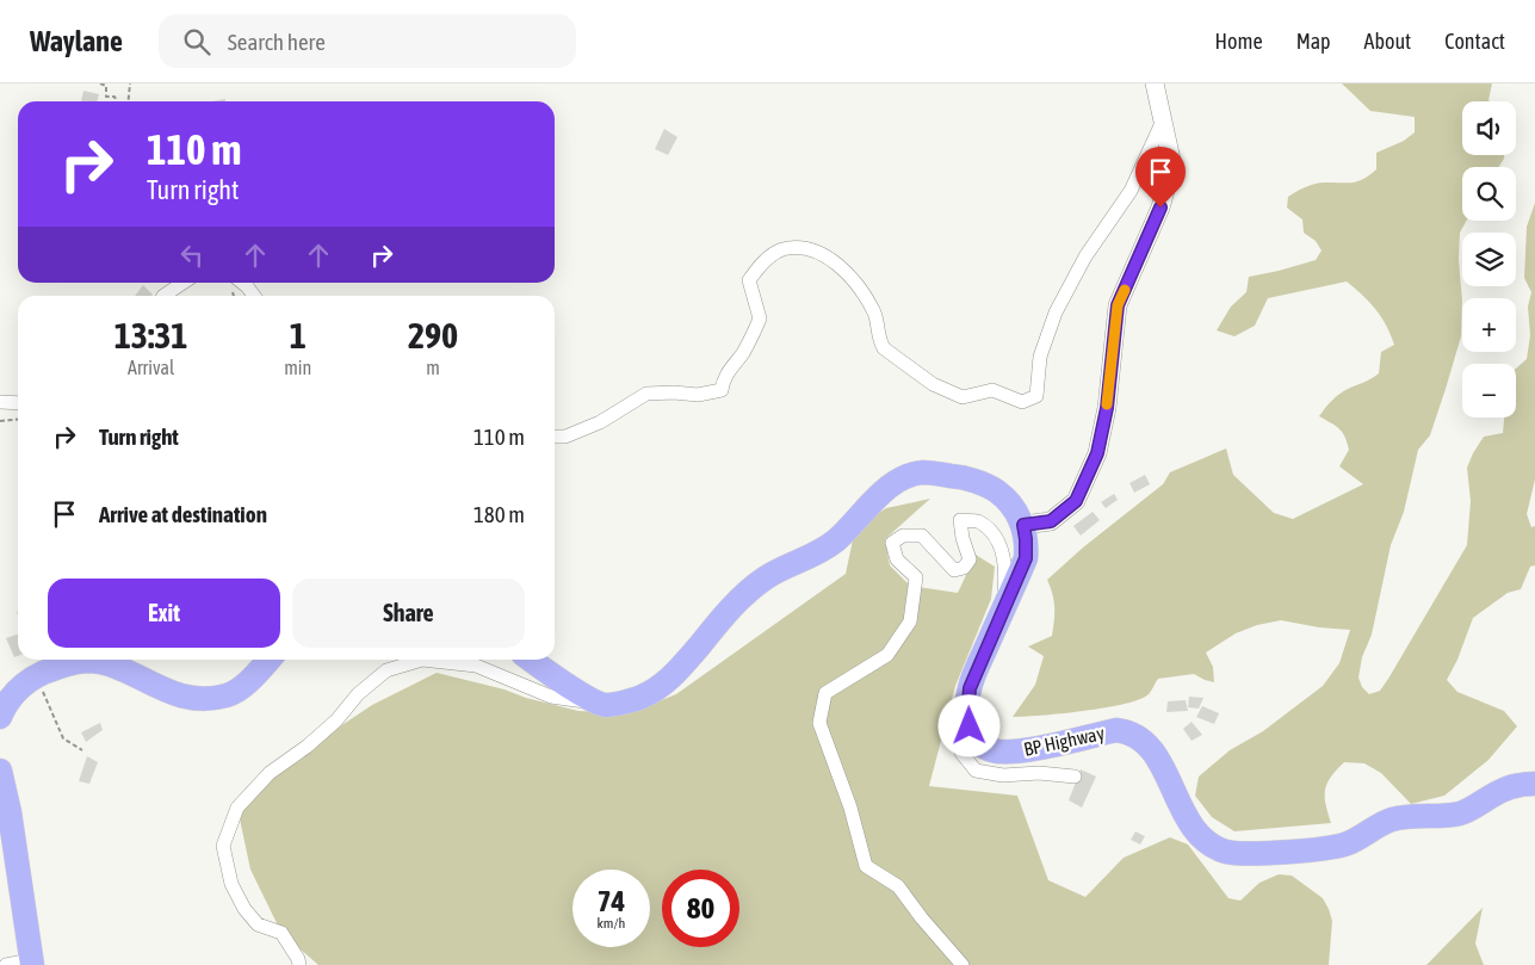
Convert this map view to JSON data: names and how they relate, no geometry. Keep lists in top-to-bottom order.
{
  "streets": {
    "highway": ["BP Highway"]
  },
  "page": {
    "header": "Waylane",
    "search": "Search here",
    "nav": [
      "Home",
      "Map",
      "About",
      "Contact"
    ],
    "map_buttons": ["+", "−"],
    "turn": ["110 m", "Turn right"],
    "eta": [
      "13:31",
      "Arrival",
      "1",
      "min",
      "290",
      "m"
    ],
    "list": [
      {
        "name": "Turn right",
        "value": "110 m"
      },
      {
        "name": "Arrive at destination",
        "value": "180 m"
      }
    ],
    "buttons": ["Exit", "Share"],
    "speed": "74 km/h",
    "limit": "80"
  }
}
